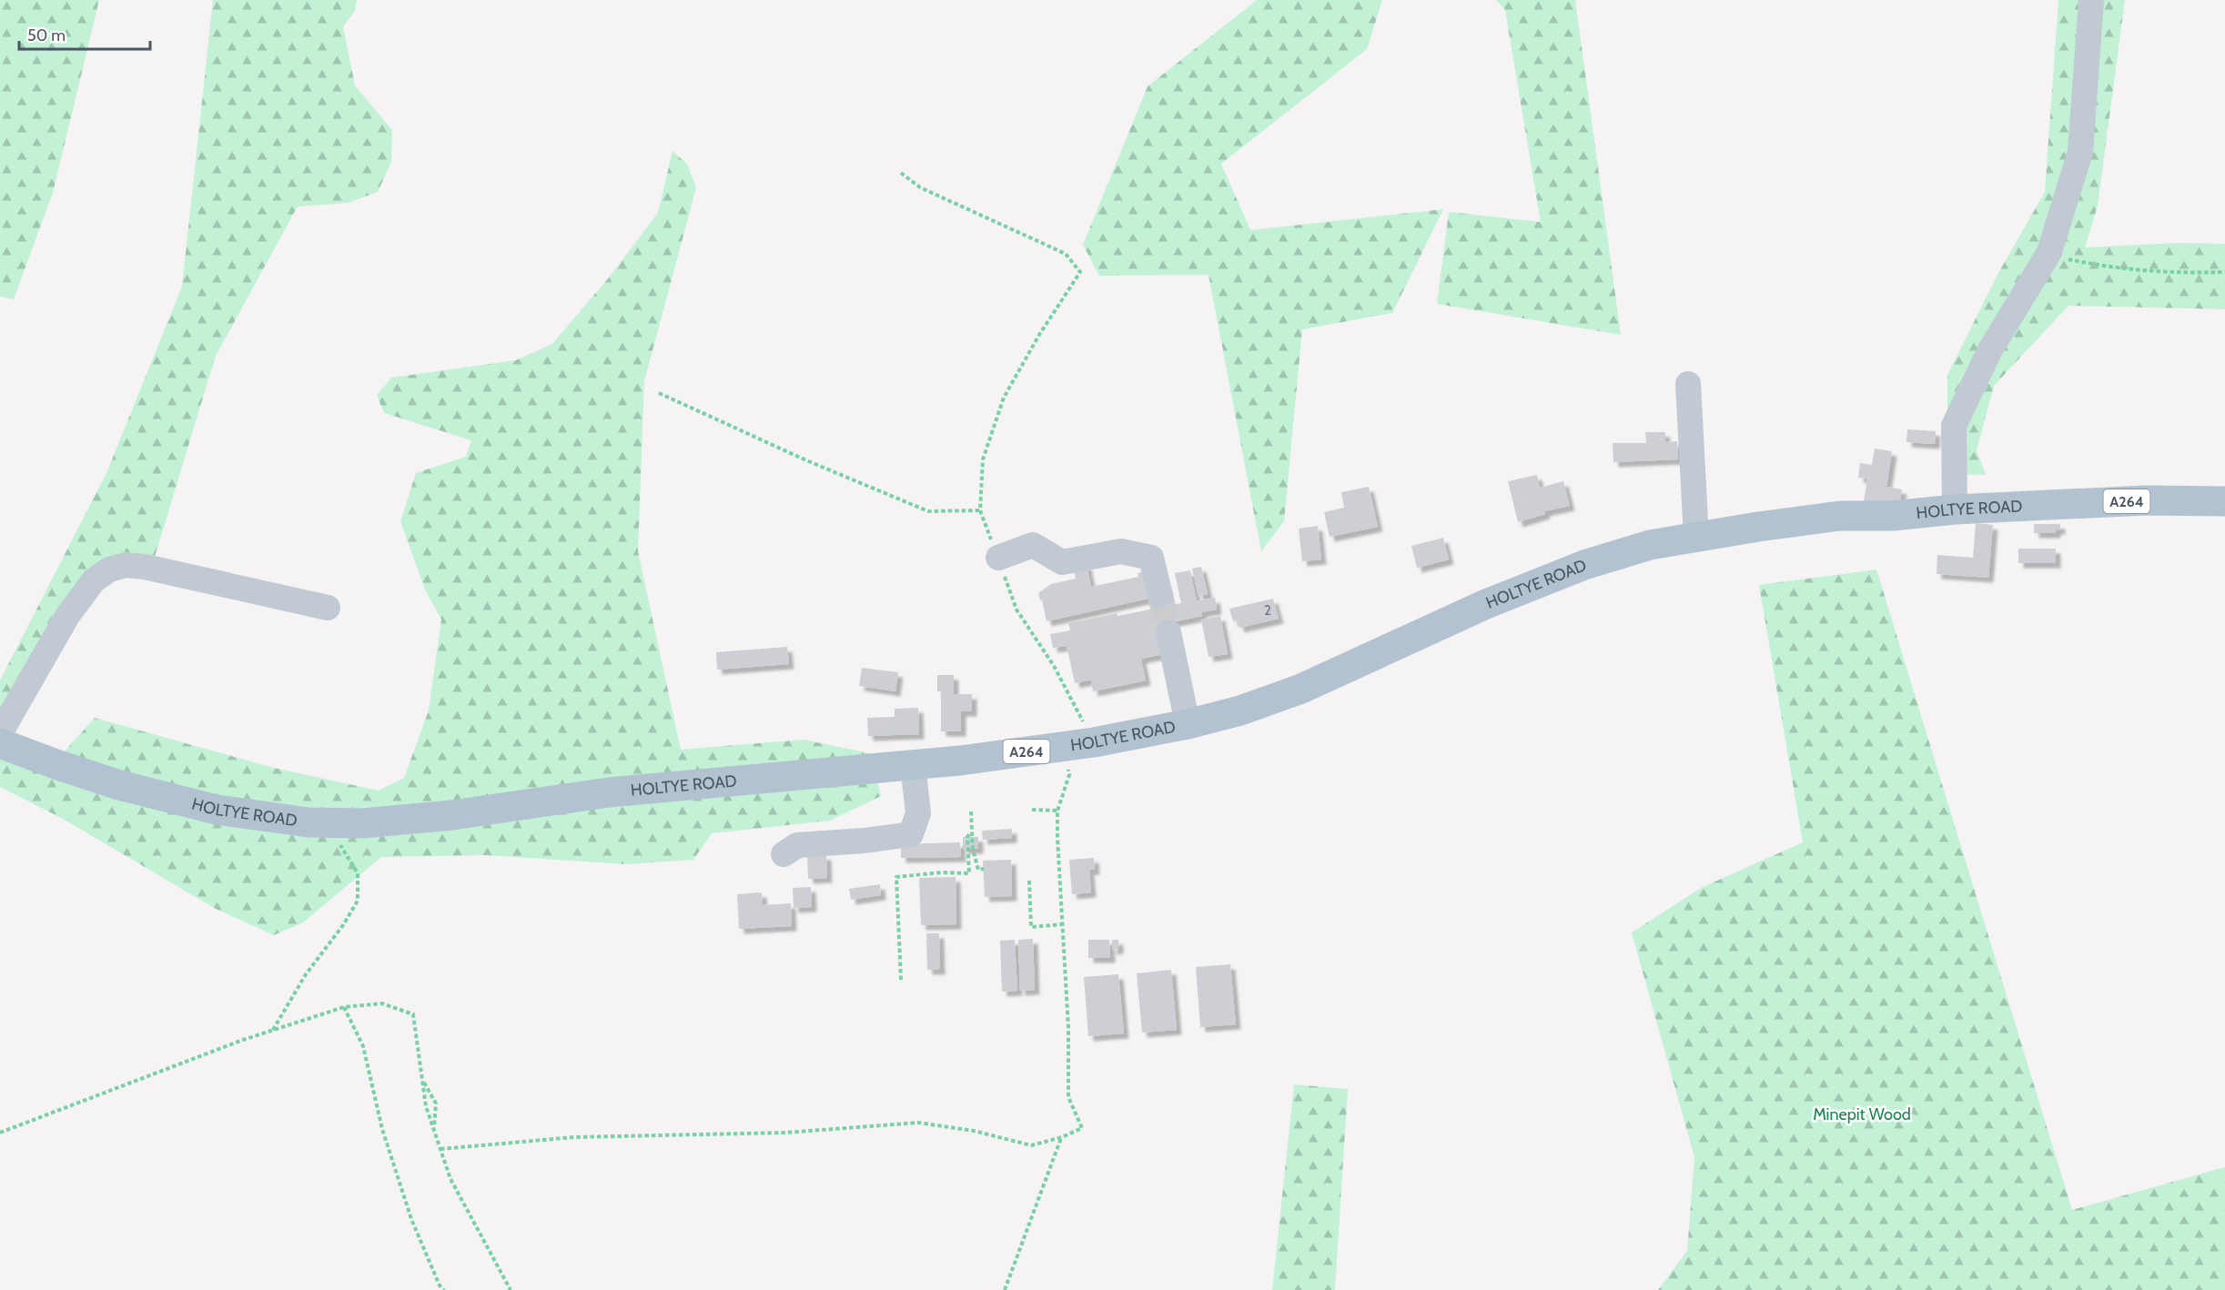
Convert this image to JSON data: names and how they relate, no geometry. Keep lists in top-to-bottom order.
{
  "streets": {
    "main road": ["A264", "HOLTYE ROAD"]
  },
  "parks": ["Minepit Wood"],
  "house_numbers": ["2"],
  "scale_bar": "50 m"
}
